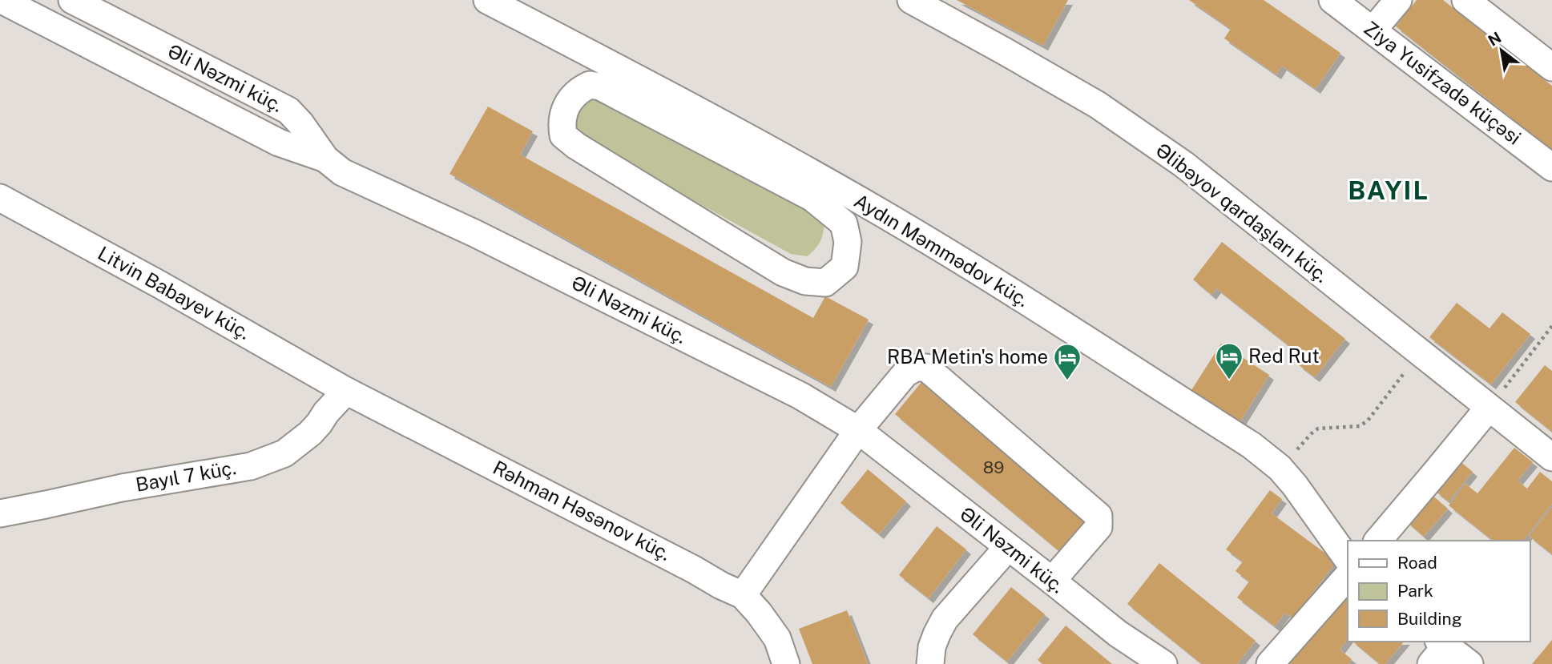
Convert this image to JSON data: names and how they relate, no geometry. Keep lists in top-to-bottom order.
{
  "streets": {
    "street": [
      "Əli Nəzmi küç.",
      "Ziya Yusifzadə küçəsi",
      "Əlibəyov qardaşları küç.",
      "Aydın Məmmədov küç.",
      "Litvin Babayev küç.",
      "Bayıl 7 küç.",
      "Rəhman Həsənov küç."
    ]
  },
  "crossings": [
    ["Litvin Babayev küç.", "Bayıl 7 küç."],
    ["Litvin Babayev küç.", "Rəhman Həsənov küç."],
    ["Bayıl 7 küç.", "Rəhman Həsənov küç."]
  ],
  "districts": ["BAYIL"],
  "places": {
    "hotel": ["Red Rut", "RBA Metin's home"]
  },
  "house_numbers": ["89"],
  "legend": ["Road", "Park", "Building"],
  "north": "top left"
}
